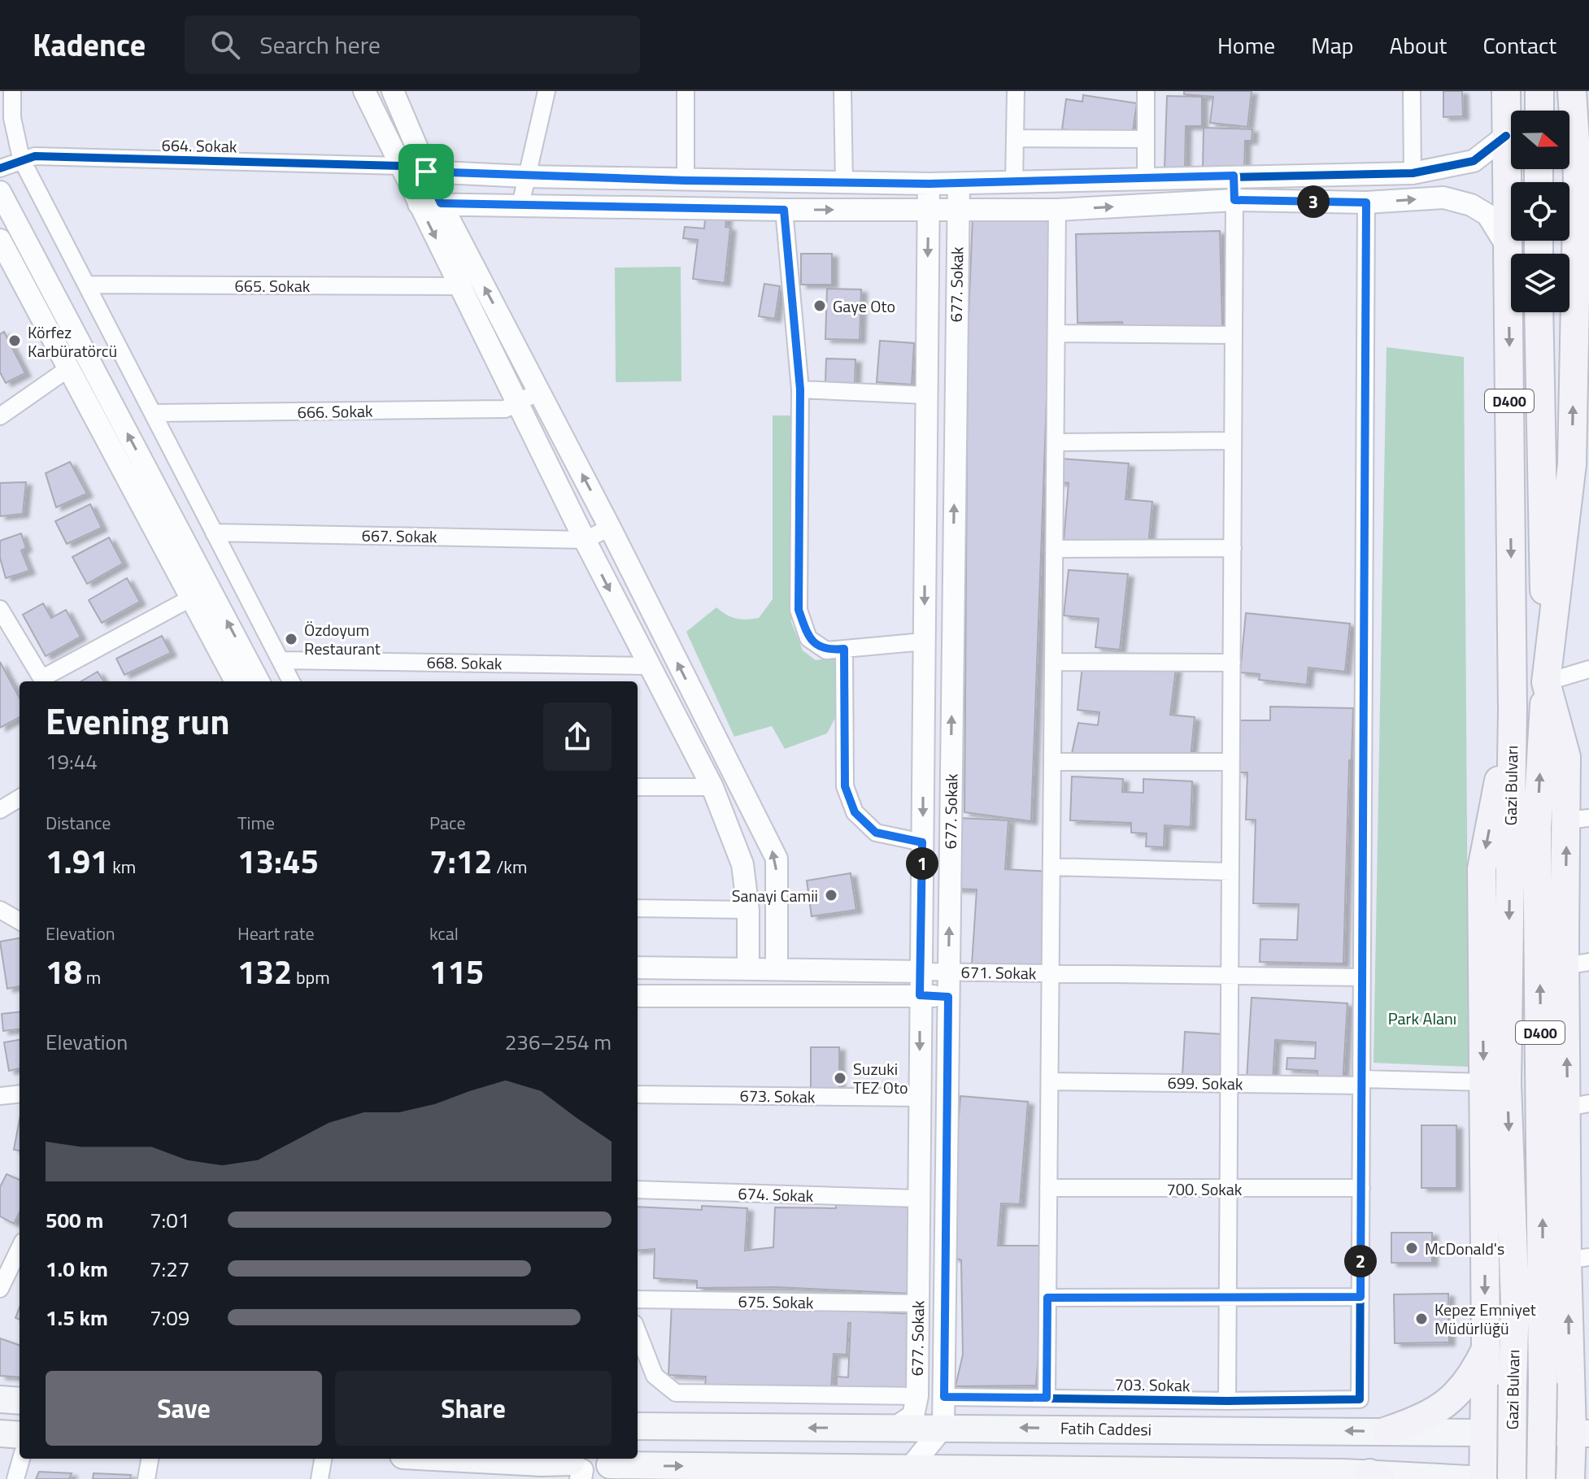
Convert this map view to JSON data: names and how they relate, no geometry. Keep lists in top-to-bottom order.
{
  "streets": {
    "highway": ["D400", "Gazi Bulvarı"],
    "main road": ["Fatih Caddesi"],
    "street": [
      "664. Sokak",
      "677. Sokak",
      "665. Sokak",
      "666. Sokak",
      "667. Sokak",
      "668. Sokak",
      "671. Sokak",
      "699. Sokak",
      "673. Sokak",
      "700. Sokak",
      "674. Sokak",
      "675. Sokak",
      "703. Sokak"
    ]
  },
  "crossings": [
    ["677. Sokak", "671. Sokak"],
    ["677. Sokak", "673. Sokak"],
    ["677. Sokak", "674. Sokak"],
    ["677. Sokak", "675. Sokak"],
    ["677. Sokak", "703. Sokak"],
    ["677. Sokak", "Fatih Caddesi"]
  ],
  "parks": ["Park Alanı"],
  "places": [
    "Gaye Oto",
    "Körfez Karbüratörcü",
    "Özdoyum Restaurant",
    "Sanayi Camii",
    "Suzuki TEZ Oto",
    "McDonald's",
    "Kepez Emniyet Müdürlüğü"
  ],
  "north": "right",
  "page": {
    "header": "Kadence",
    "search": "Search here",
    "nav": [
      "Home",
      "Map",
      "About",
      "Contact"
    ],
    "pins": ["3", "1", "2"],
    "heading": ["Evening run", "19:44"],
    "stats": [
      ["Distance", "1.91 km"],
      ["Time", "13:45"],
      ["Pace", "7:12 /km"],
      ["Elevation", "18 m"],
      ["Heart rate", "132 bpm"],
      ["kcal", "115"]
    ],
    "chart": ["Elevation", "236–254 m"],
    "list": [
      {
        "name": "500 m",
        "note": "7:01"
      },
      {
        "name": "1.0 km",
        "note": "7:27"
      },
      {
        "name": "1.5 km",
        "note": "7:09"
      }
    ],
    "buttons": ["Save", "Share"]
  }
}
